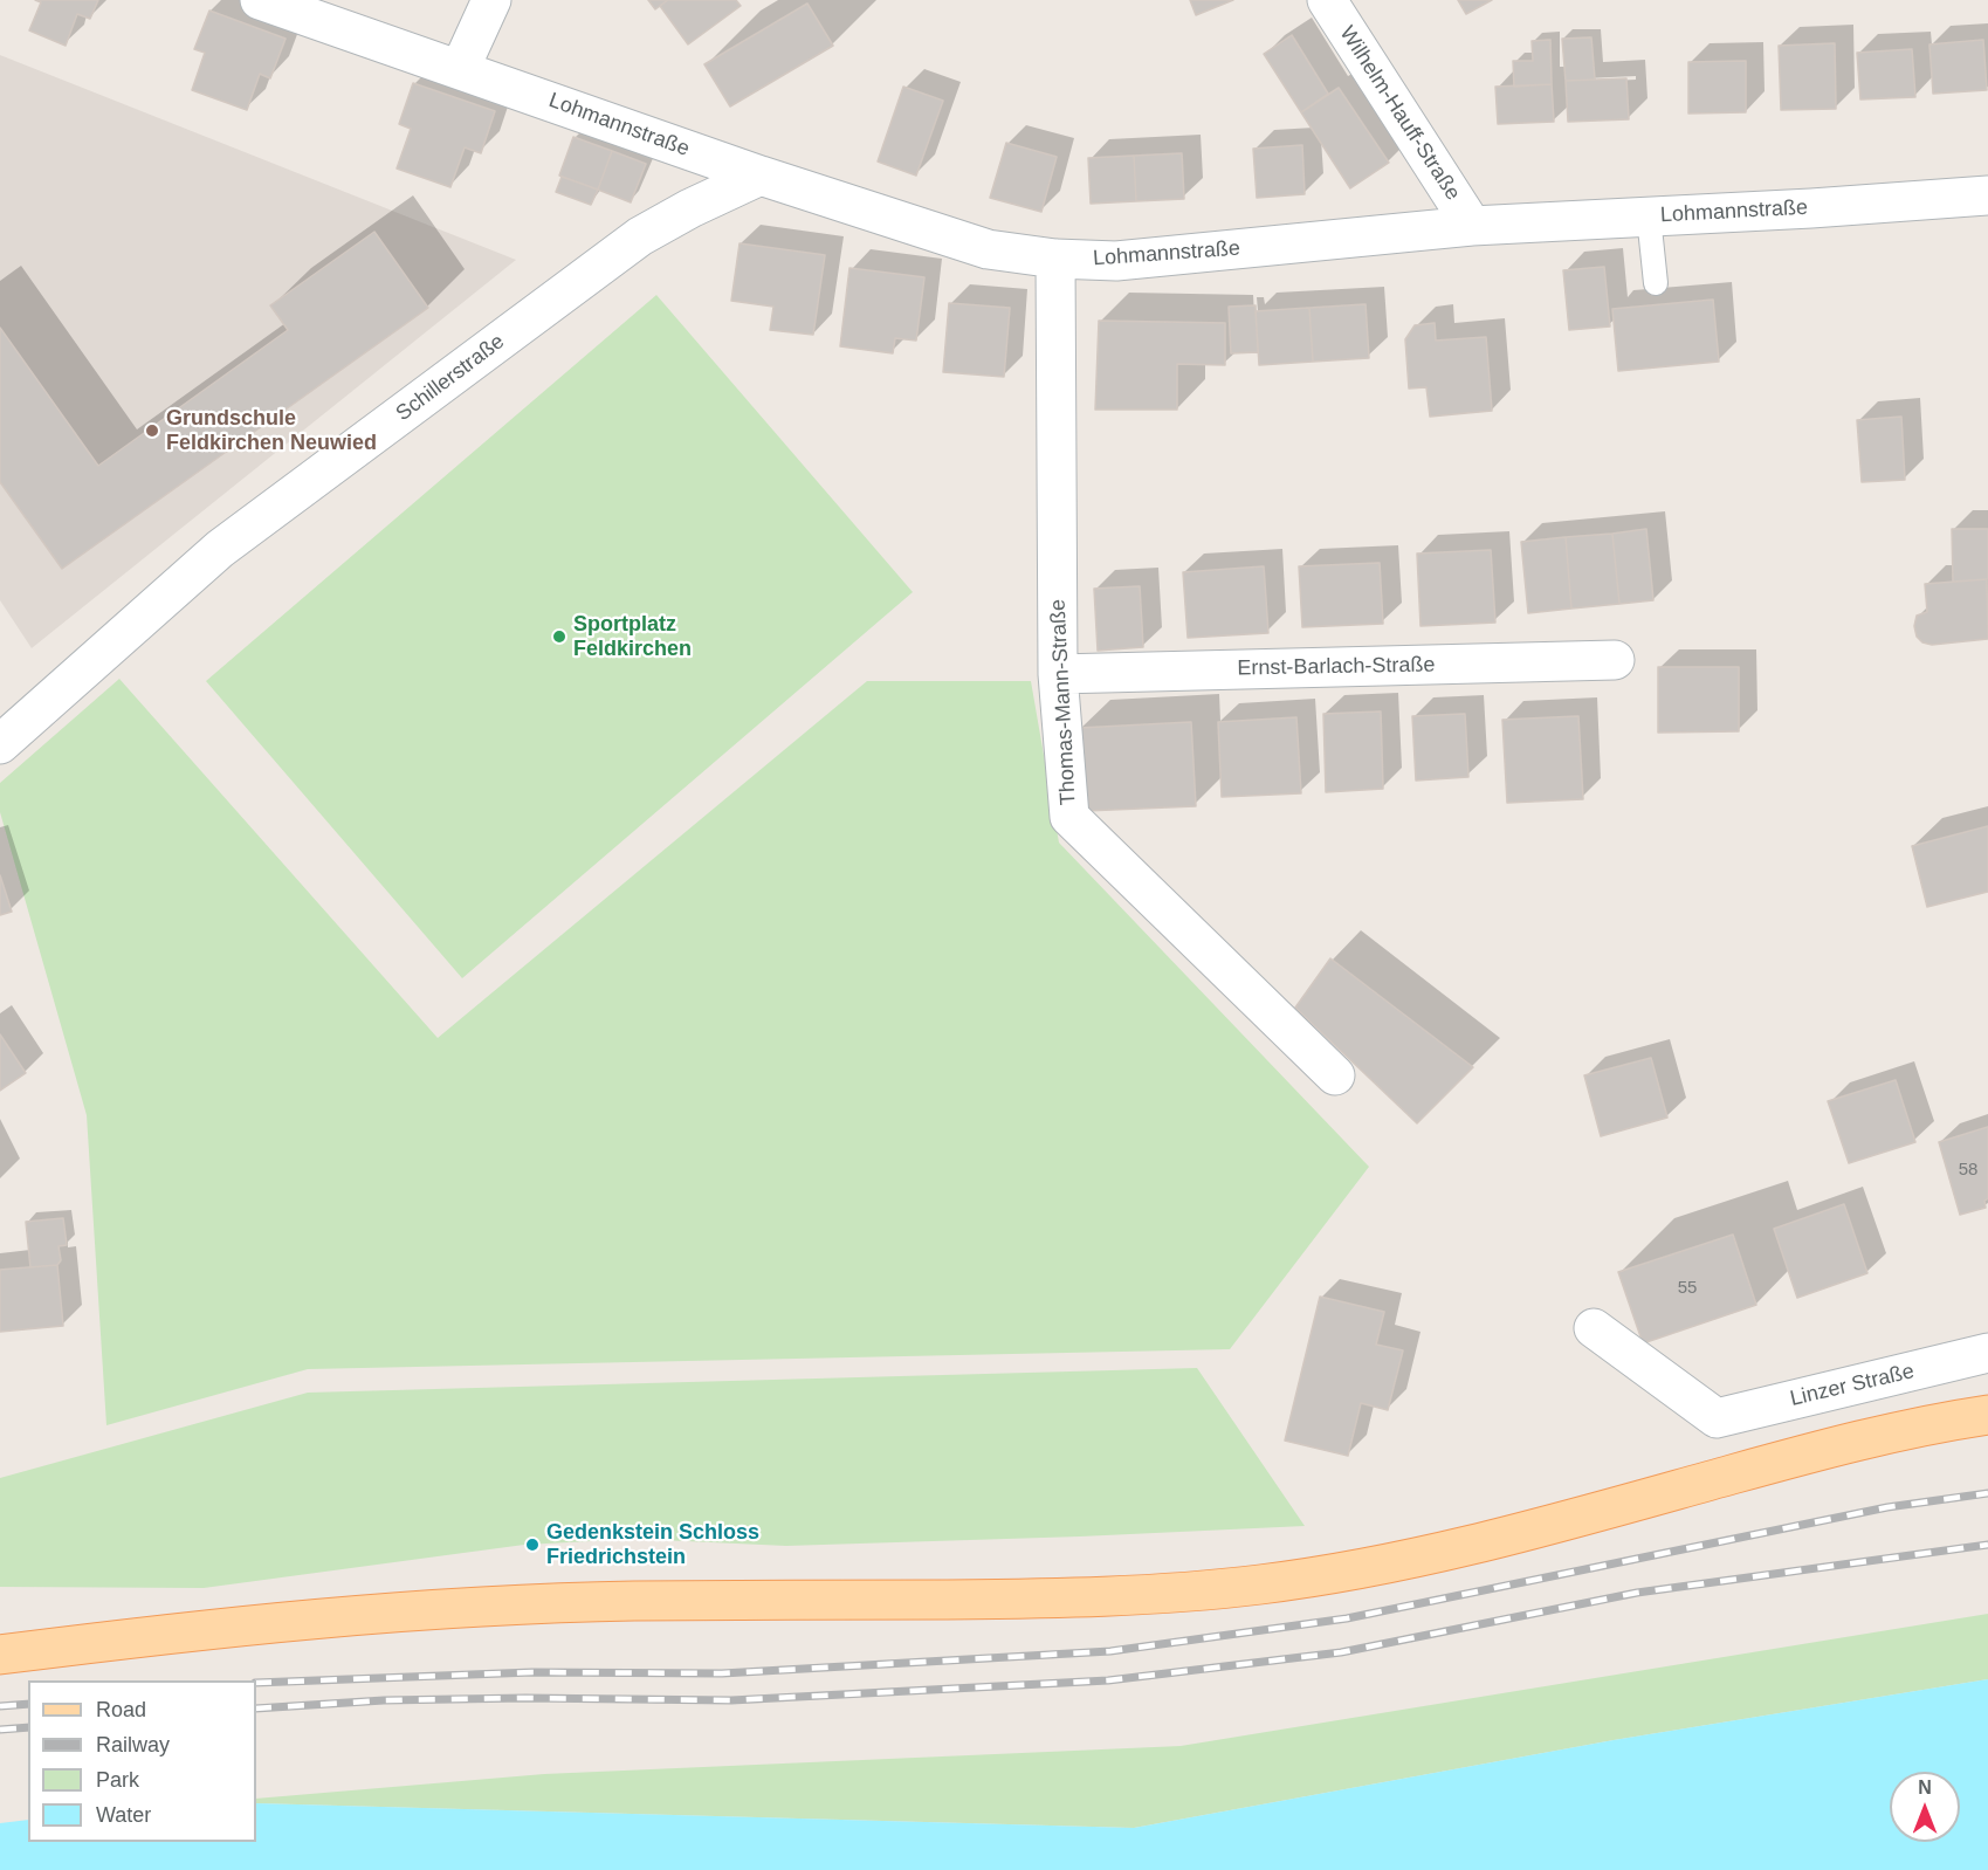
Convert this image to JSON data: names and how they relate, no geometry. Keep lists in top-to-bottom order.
{
  "streets": {
    "street": [
      "Wilhelm-Hauff-Straße",
      "Lohmannstraße",
      "Schillerstraße",
      "Ernst-Barlach-Straße",
      "Thomas-Mann-Straße",
      "Linzer Straße"
    ]
  },
  "crossings": [
    ["Wilhelm-Hauff-Straße", "Lohmannstraße"],
    ["Lohmannstraße", "Schillerstraße"],
    ["Lohmannstraße", "Thomas-Mann-Straße"],
    ["Ernst-Barlach-Straße", "Thomas-Mann-Straße"]
  ],
  "places": ["Grundschule Feldkirchen Neuwied", "Sportplatz Feldkirchen", "Gedenkstein Schloss Friedrichstein"],
  "house_numbers": ["58", "55"],
  "legend": [
    "Road",
    "Railway",
    "Park",
    "Water"
  ],
  "north": "top"
}
